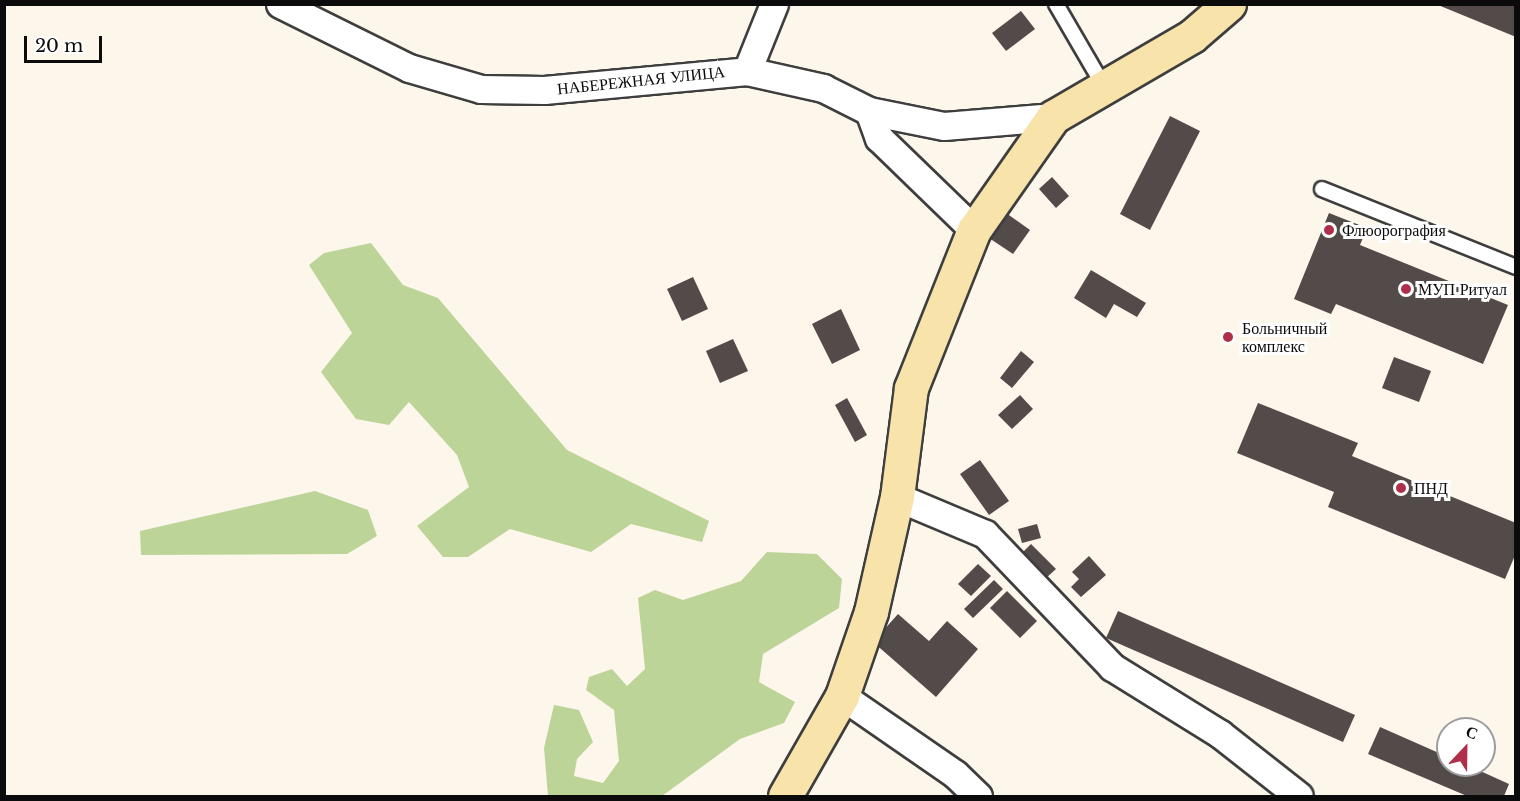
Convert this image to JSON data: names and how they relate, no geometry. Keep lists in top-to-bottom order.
{
  "streets": {
    "street": ["НАБЕРЕЖНАЯ УЛИЦА"]
  },
  "places": [
    "Флюорография",
    "МУП Ритуал",
    "Больничный комплекс",
    "ПНД"
  ],
  "scale_bar": "20 m",
  "north": "top"
}
